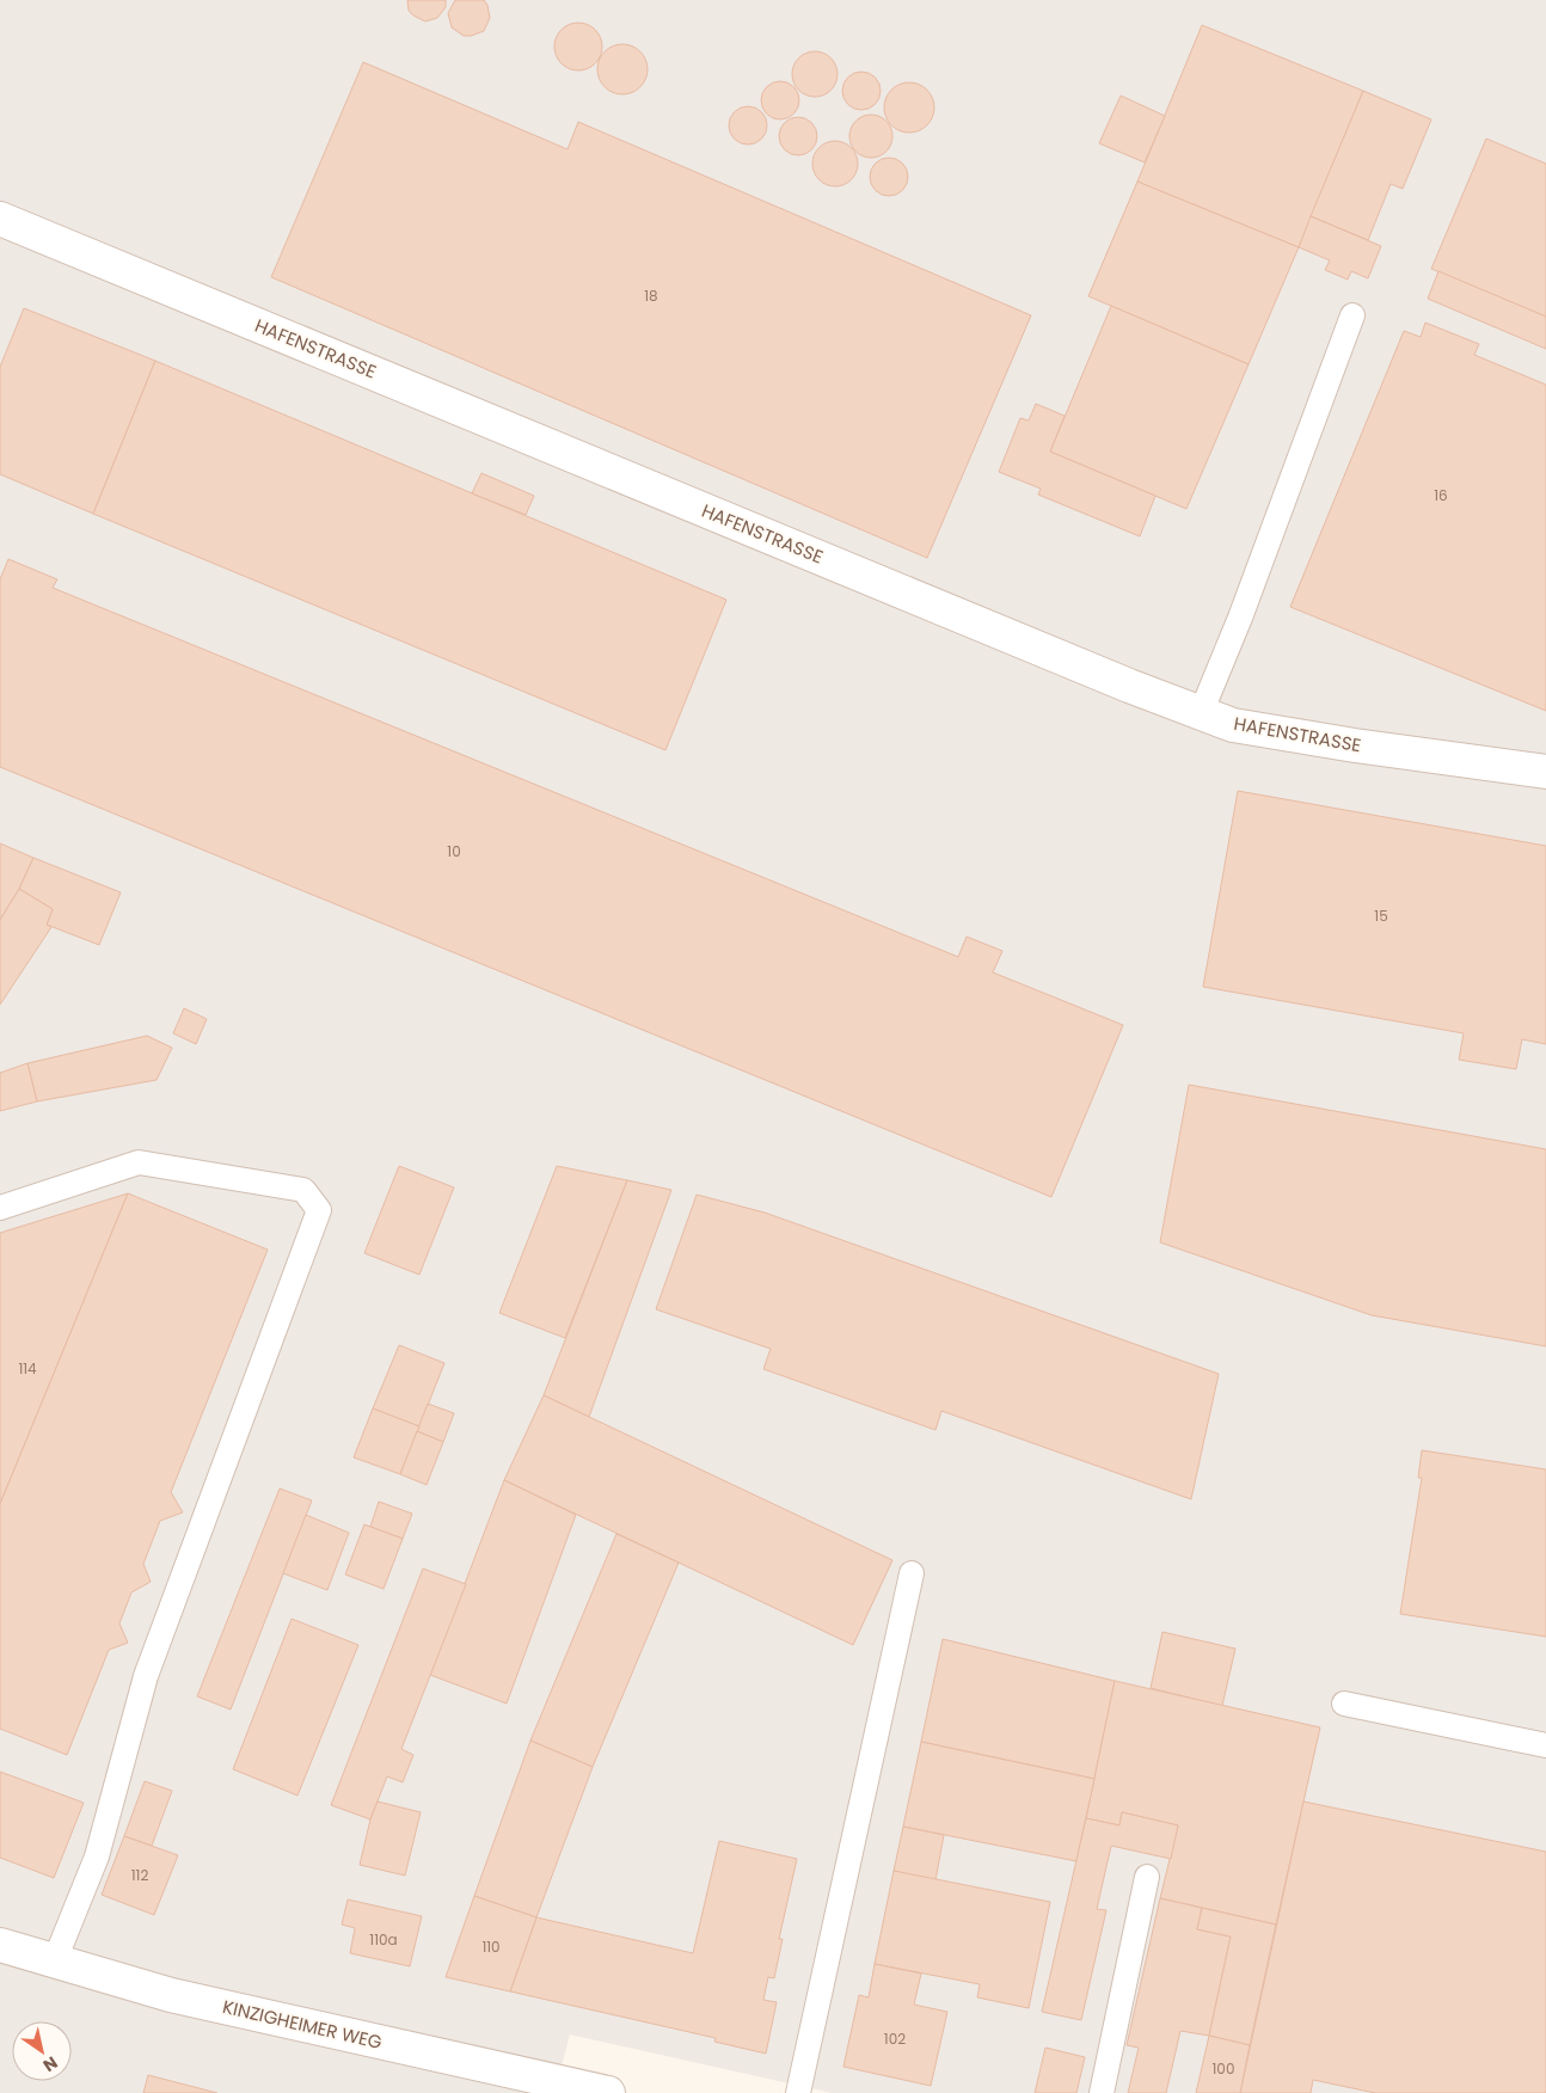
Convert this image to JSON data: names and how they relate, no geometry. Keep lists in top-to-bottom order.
{
  "streets": {
    "street": ["HAFENSTRASSE", "KINZIGHEIMER WEG"]
  },
  "house_numbers": [
    "18",
    "16",
    "10",
    "15",
    "114",
    "112",
    "110a",
    "110",
    "102",
    "100"
  ],
  "north": "bottom right"
}
